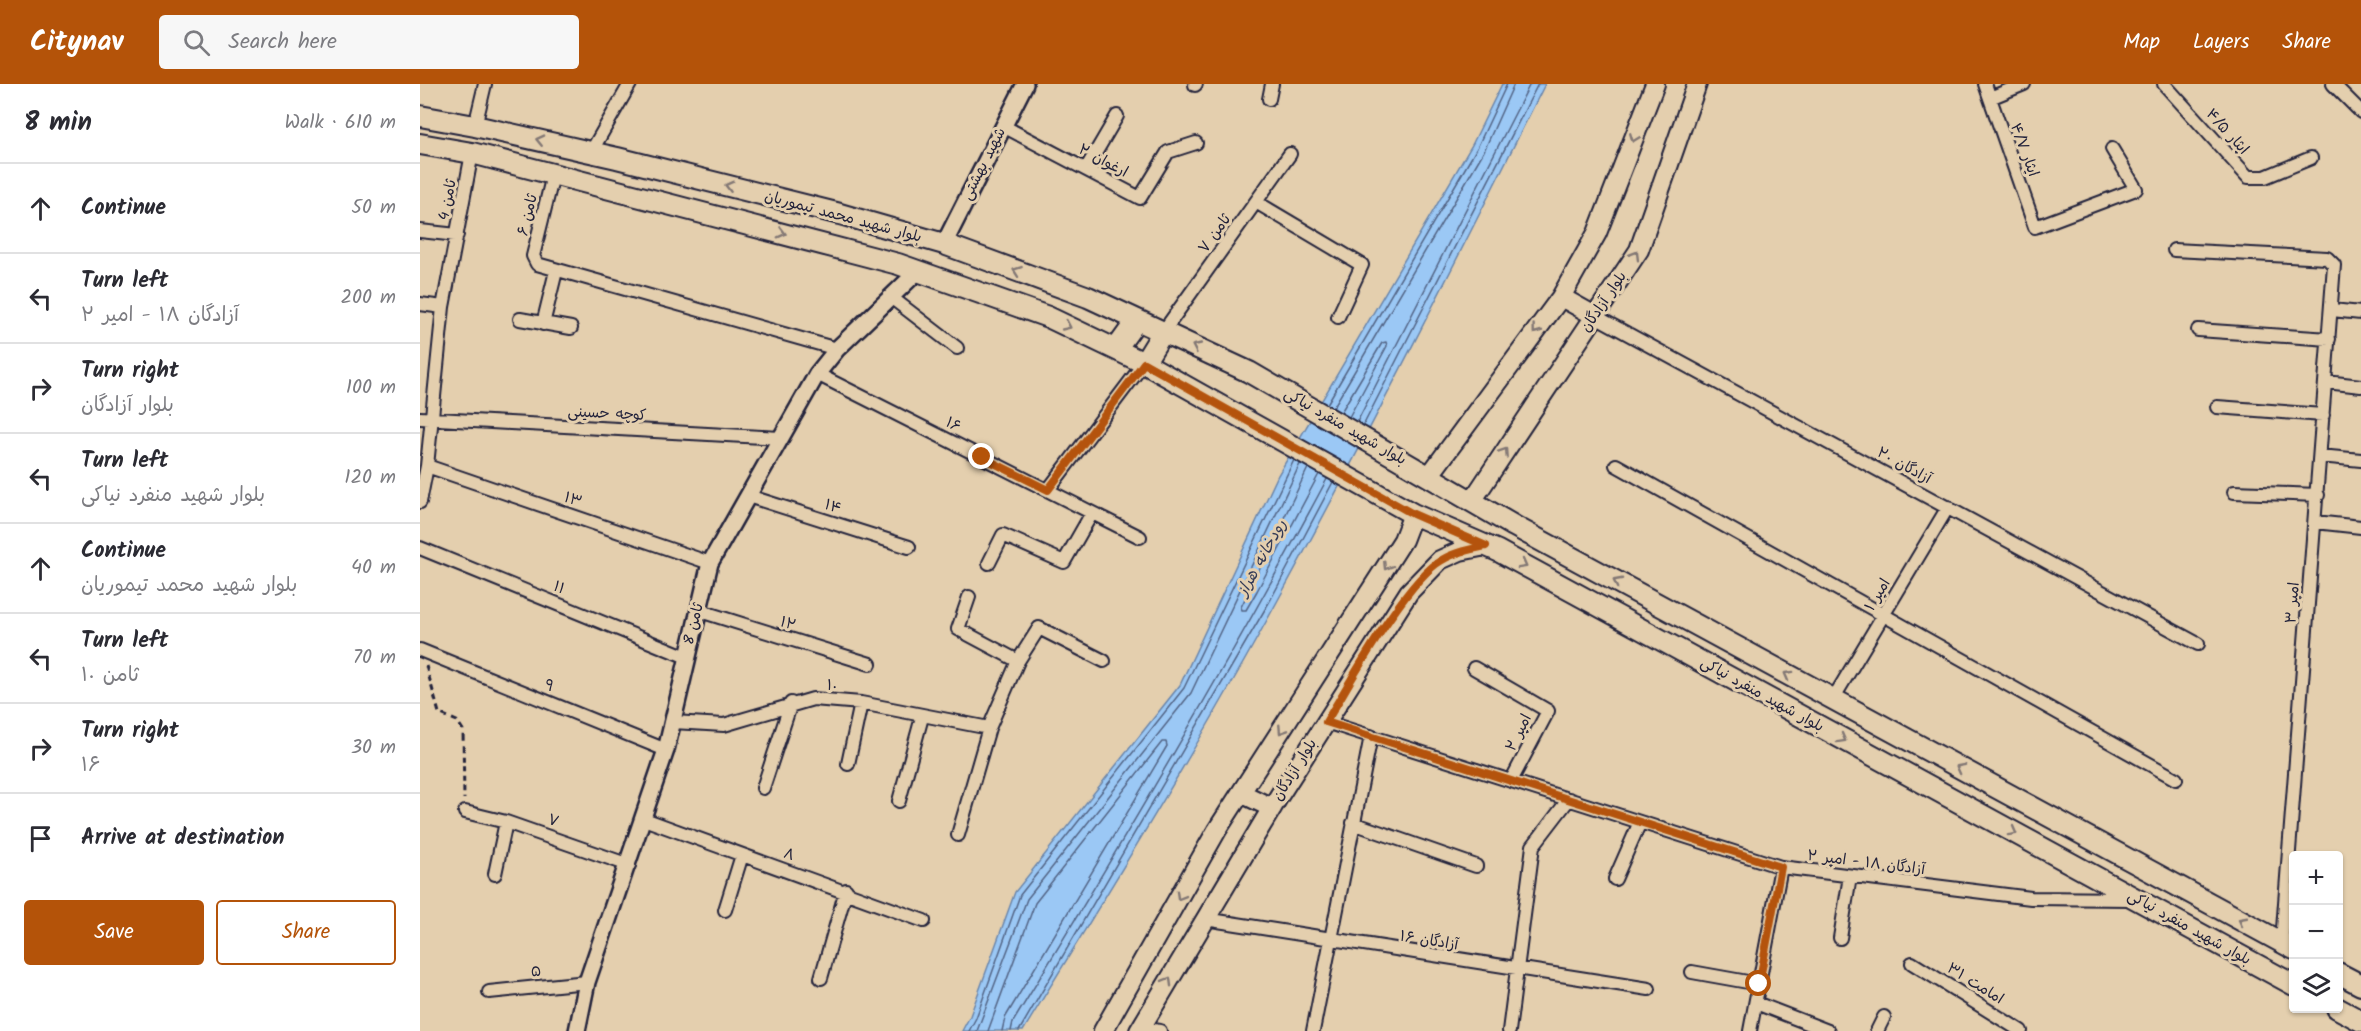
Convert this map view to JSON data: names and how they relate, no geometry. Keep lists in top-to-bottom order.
{
  "streets": {
    "main road": ["بلوار شهید محمد تیموریان", "بلوار آزادگان", "بلوار شهید منفرد نیاکی"],
    "street": [
      "ایثار ۴/۵",
      "ایثار ۴/۷",
      "ارغوان ۲",
      "شهید بهشتی",
      "ثامن 4",
      "ثامن ۶",
      "ثامن ۷",
      "کوچه حسینی",
      "۱۶",
      "آزادگان ۲۰",
      "۱۳",
      "۱۴",
      "۱۱",
      "امیر ۱",
      "امیر ۳",
      "ثامن 8",
      "۱۲",
      "۹",
      "۱۰",
      "امیر ۲",
      "۷",
      "۸",
      "آزادگان ۱۸ - امیر ۲",
      "آزادگان ۱۶",
      "۵",
      "امامت ۳۱"
    ]
  },
  "crossings": [
    ["ارغوان ۲", "شهید بهشتی"],
    ["شهید بهشتی", "بلوار شهید محمد تیموریان"],
    ["ثامن 4", "بلوار شهید محمد تیموریان"],
    ["ثامن 4", "کوچه حسینی"],
    ["ثامن 4", "۱۳"],
    ["ثامن ۶", "بلوار شهید محمد تیموریان"],
    ["بلوار شهید محمد تیموریان", "ثامن ۷"],
    ["بلوار شهید محمد تیموریان", "بلوار شهید منفرد نیاکی"],
    ["بلوار شهید محمد تیموریان", "ثامن 8"],
    ["بلوار آزادگان", "بلوار شهید منفرد نیاکی"],
    ["بلوار آزادگان", "آزادگان ۲۰"],
    ["بلوار آزادگان", "آزادگان ۱۸ - امیر ۲"],
    ["بلوار آزادگان", "آزادگان ۱۶"],
    ["کوچه حسینی", "ثامن 8"],
    ["۱۶", "ثامن 8"],
    ["بلوار شهید منفرد نیاکی", "امیر ۱"],
    ["بلوار شهید منفرد نیاکی", "امیر ۳"],
    ["بلوار شهید منفرد نیاکی", "آزادگان ۱۸ - امیر ۲"],
    ["آزادگان ۲۰", "امیر ۱"],
    ["۱۳", "ثامن 8"],
    ["۱۴", "ثامن 8"],
    ["۱۱", "ثامن 8"],
    ["ثامن 8", "۱۲"],
    ["ثامن 8", "۹"],
    ["ثامن 8", "۱۰"],
    ["ثامن 8", "۷"],
    ["ثامن 8", "۸"],
    ["ثامن 8", "۵"],
    ["امیر ۲", "آزادگان ۱۸ - امیر ۲"]
  ],
  "water": ["رودخانه هراز"],
  "page": {
    "header": "Citynav",
    "search": "Search here",
    "nav": ["Map", "Layers", "Share"],
    "heading": ["8 min", "Walk · 610 m"],
    "list": [
      ["Continue", "50 m"],
      ["Turn left", "آزادگان ۱۸ - امیر ۲", "200 m"],
      ["Turn right", "بلوار آزادگان", "100 m"],
      ["Turn left", "بلوار شهید منفرد نیاکی", "120 m"],
      ["Continue", "بلوار شهید محمد تیموریان", "40 m"],
      ["Turn left", "ثامن ۱۰", "70 m"],
      ["Turn right", "۱۶", "30 m"],
      "Arrive at destination"
    ],
    "map_buttons": ["+", "−"],
    "buttons": ["Save", "Share"]
  }
}
